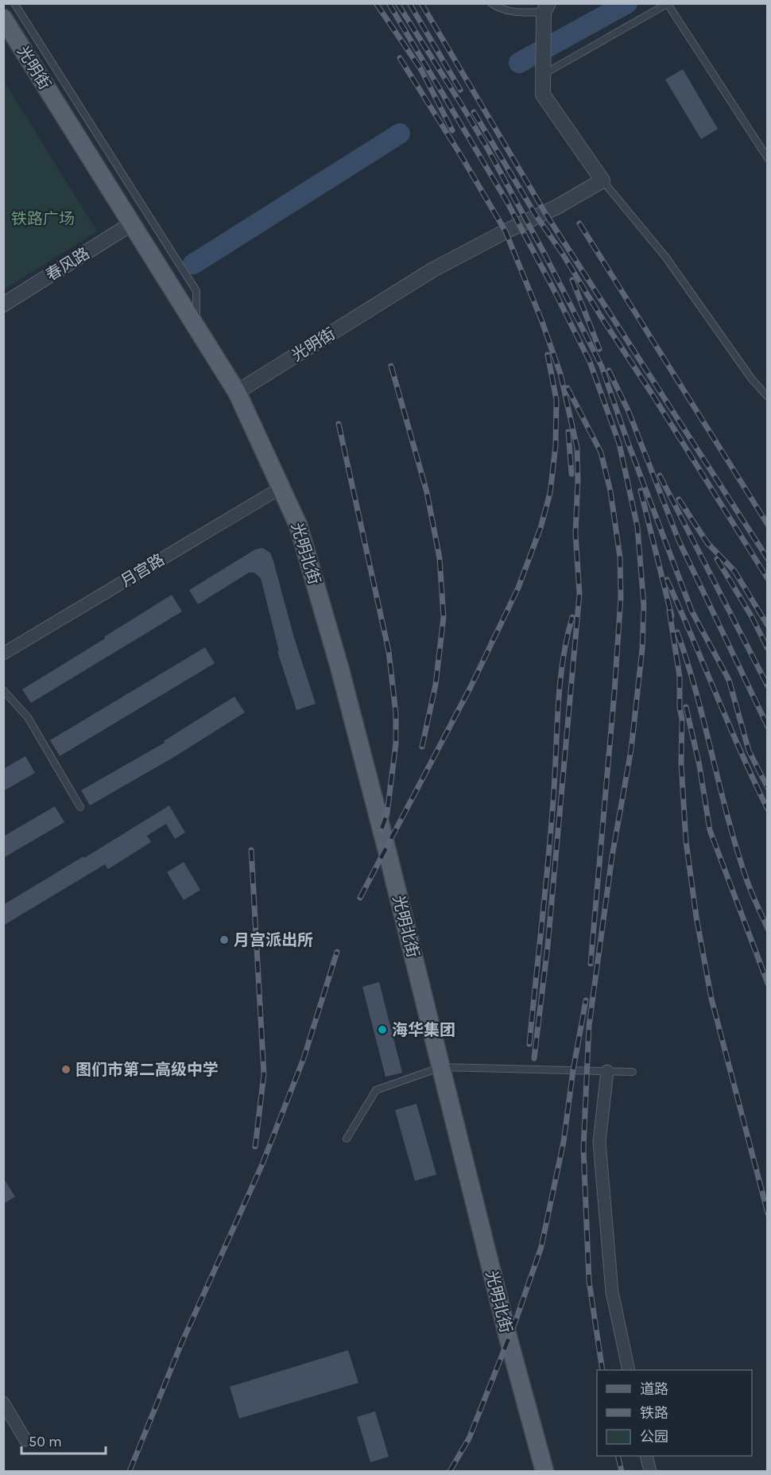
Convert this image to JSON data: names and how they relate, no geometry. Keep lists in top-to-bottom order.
{
  "streets": {
    "main road": ["光明街", "光明北街"],
    "street": ["春风路", "月宫路"]
  },
  "crossings": [
    ["光明街", "春风路"],
    ["光明街", "光明北街"],
    ["光明北街", "月宫路"]
  ],
  "parks": ["铁路广场"],
  "places": ["月宫派出所", "海华集团", "图们市第二高级中学"],
  "legend": ["道路", "铁路", "公园"],
  "scale_bar": "50 m"
}
